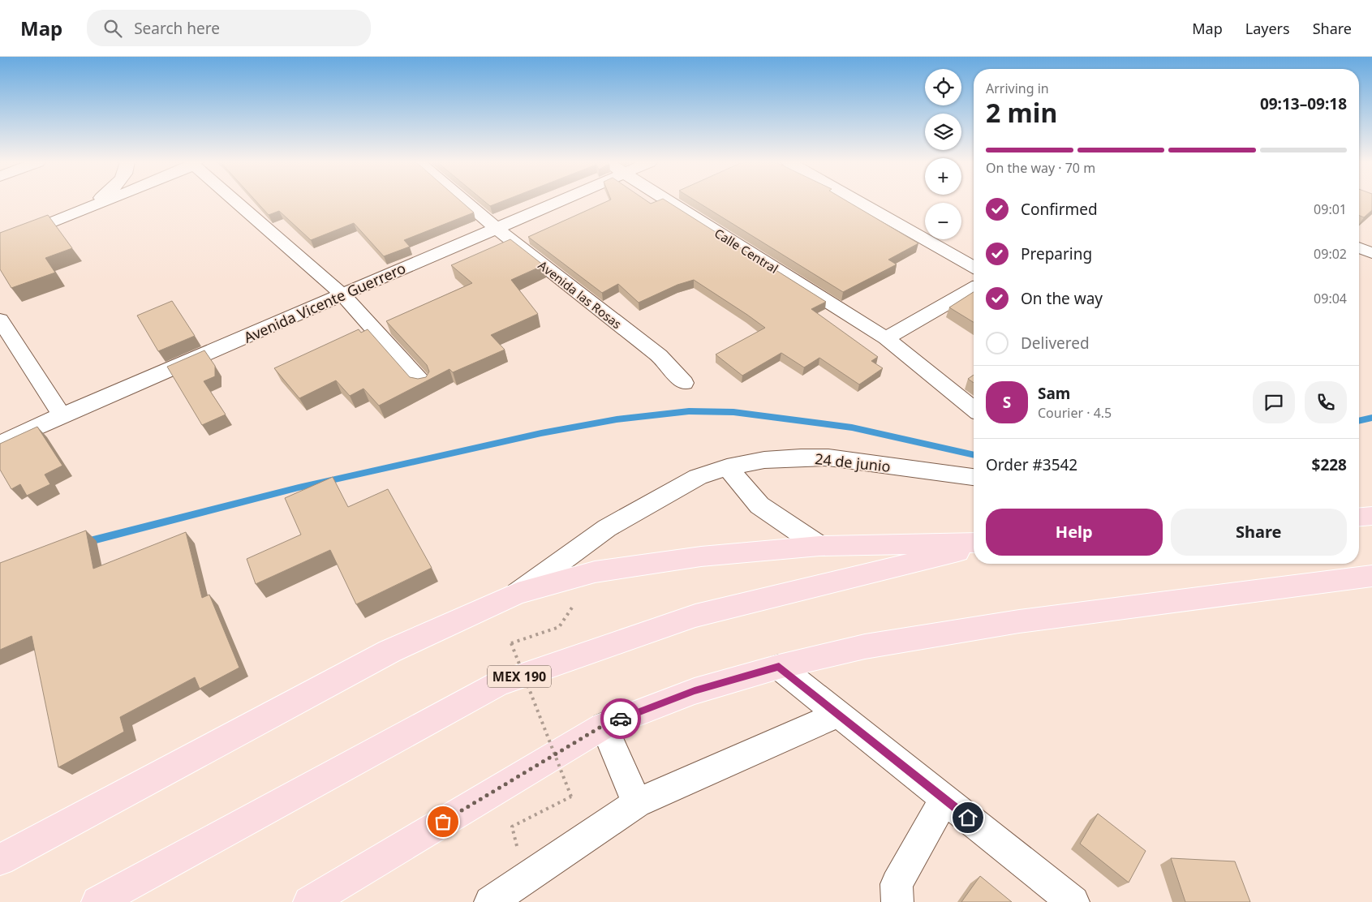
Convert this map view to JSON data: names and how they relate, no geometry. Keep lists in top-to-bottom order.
{
  "streets": {
    "main road": ["MEX 190"],
    "street": [
      "Calle Central",
      "Avenida las Rosas",
      "Avenida Vicente Guerrero",
      "24 de junio"
    ]
  },
  "crossings": [
    ["Avenida las Rosas", "Avenida Vicente Guerrero"]
  ],
  "page": {
    "header": "Map",
    "search": "Search here",
    "nav": ["Map", "Layers", "Share"],
    "map_buttons": ["+", "−"],
    "heading": ["2 min", "Arriving in", "09:13–09:18"],
    "panel": [
      "Sam",
      "Courier · 4.5",
      "Order #3542",
      "$228"
    ],
    "bar": "On the way · 70 m",
    "list": [
      ["Confirmed", "09:01"],
      ["Preparing", "09:02"],
      ["On the way", "09:04"],
      "Delivered"
    ],
    "round": "S",
    "buttons": ["Help", "Share"]
  }
}
